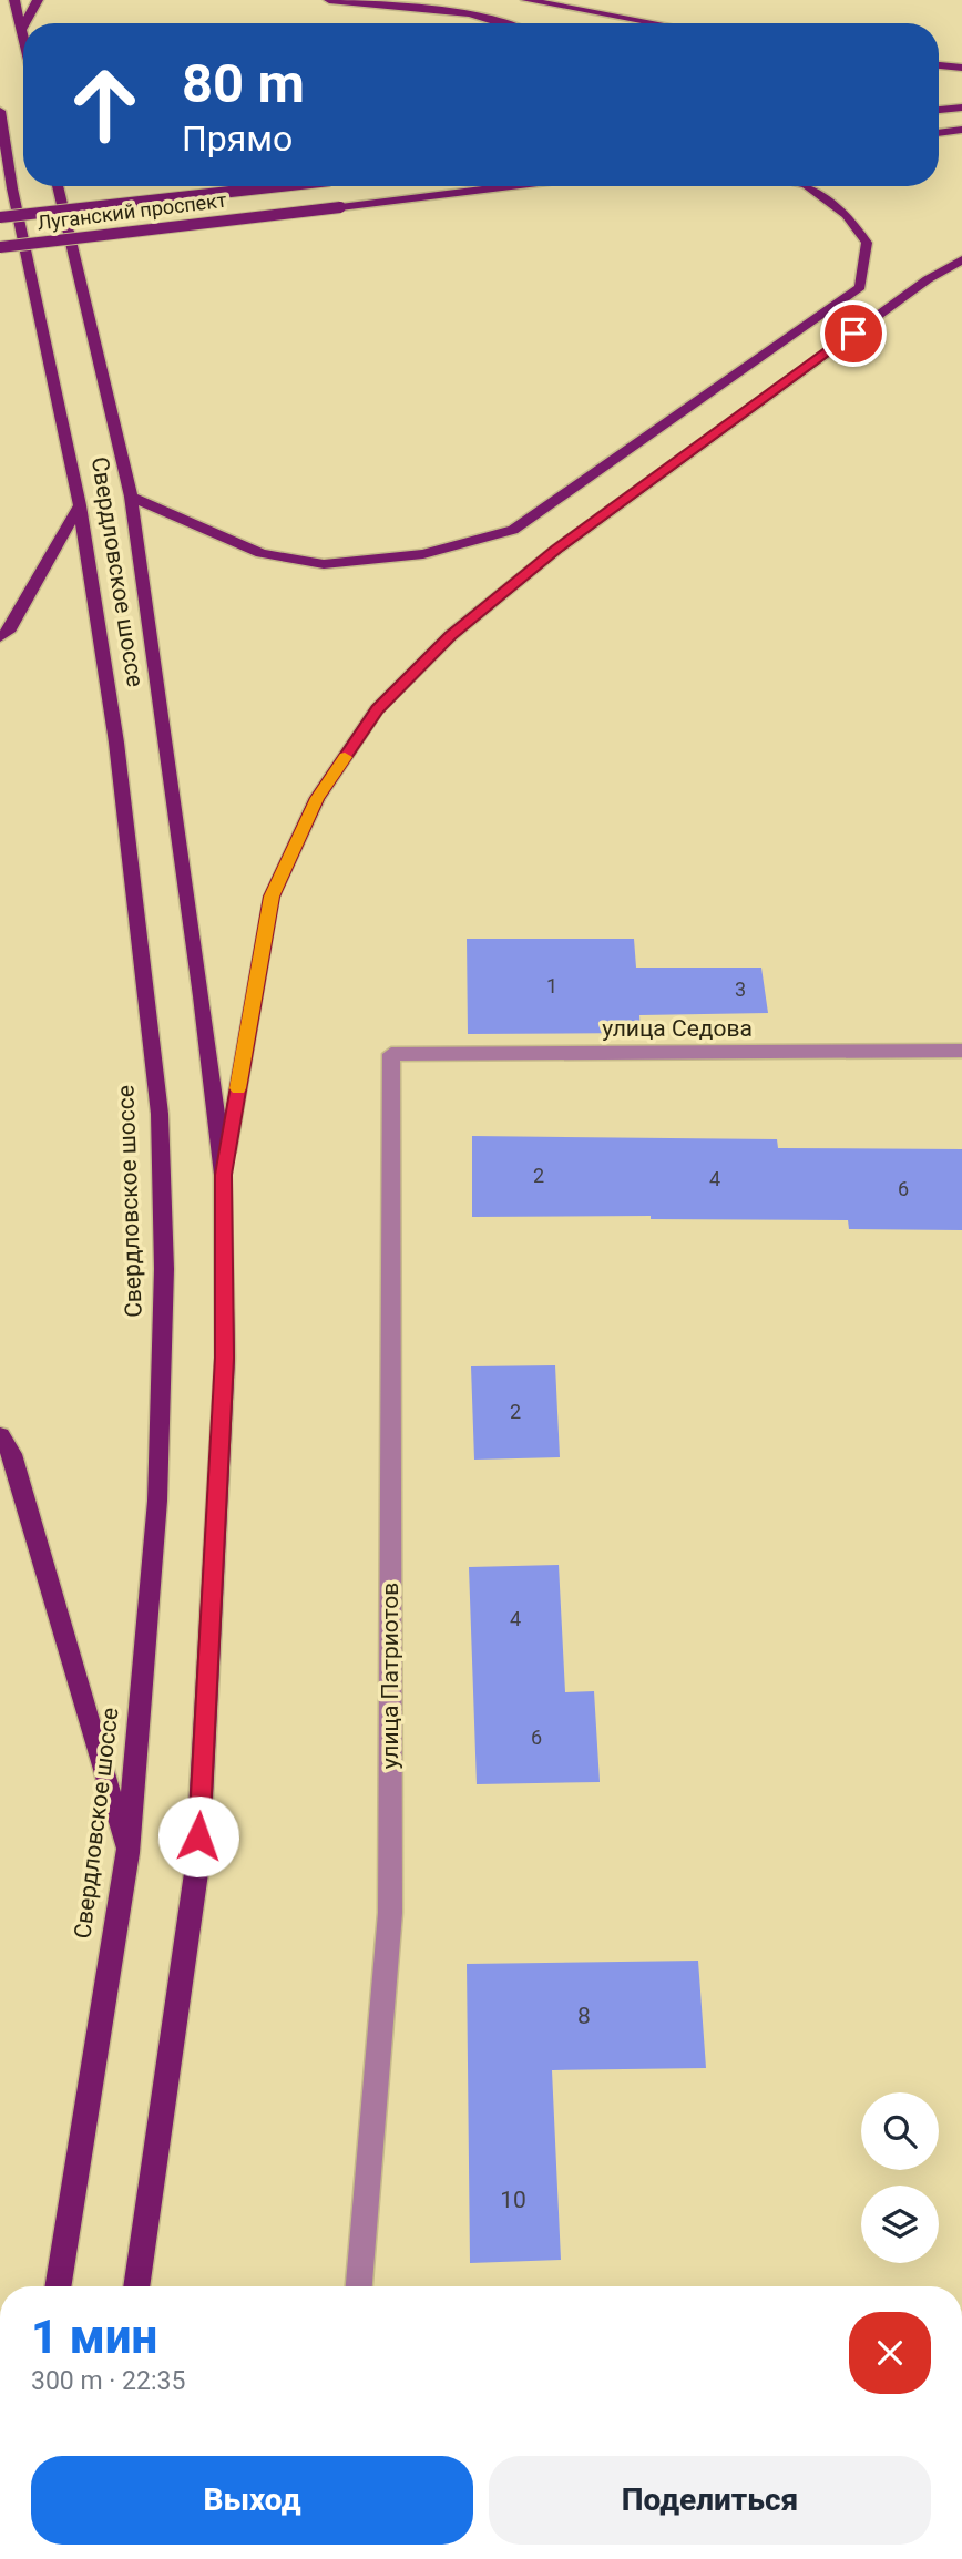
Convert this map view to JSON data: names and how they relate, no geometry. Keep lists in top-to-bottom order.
{
  "streets": {
    "main road": ["Луганский проспект", "Свердловское шоссе"],
    "street": ["улица Седова", "улица Патриотов"]
  },
  "crossings": [
    ["улица Седова", "улица Патриотов"]
  ],
  "house_numbers": [
    "1",
    "3",
    "2",
    "4",
    "6",
    "2",
    "4",
    "6",
    "8",
    "10"
  ],
  "page": {
    "turn": ["80 m", "Прямо"],
    "heading": ["1 мин", "300 m · 22:35"],
    "buttons": ["Выход", "Поделиться"]
  }
}
